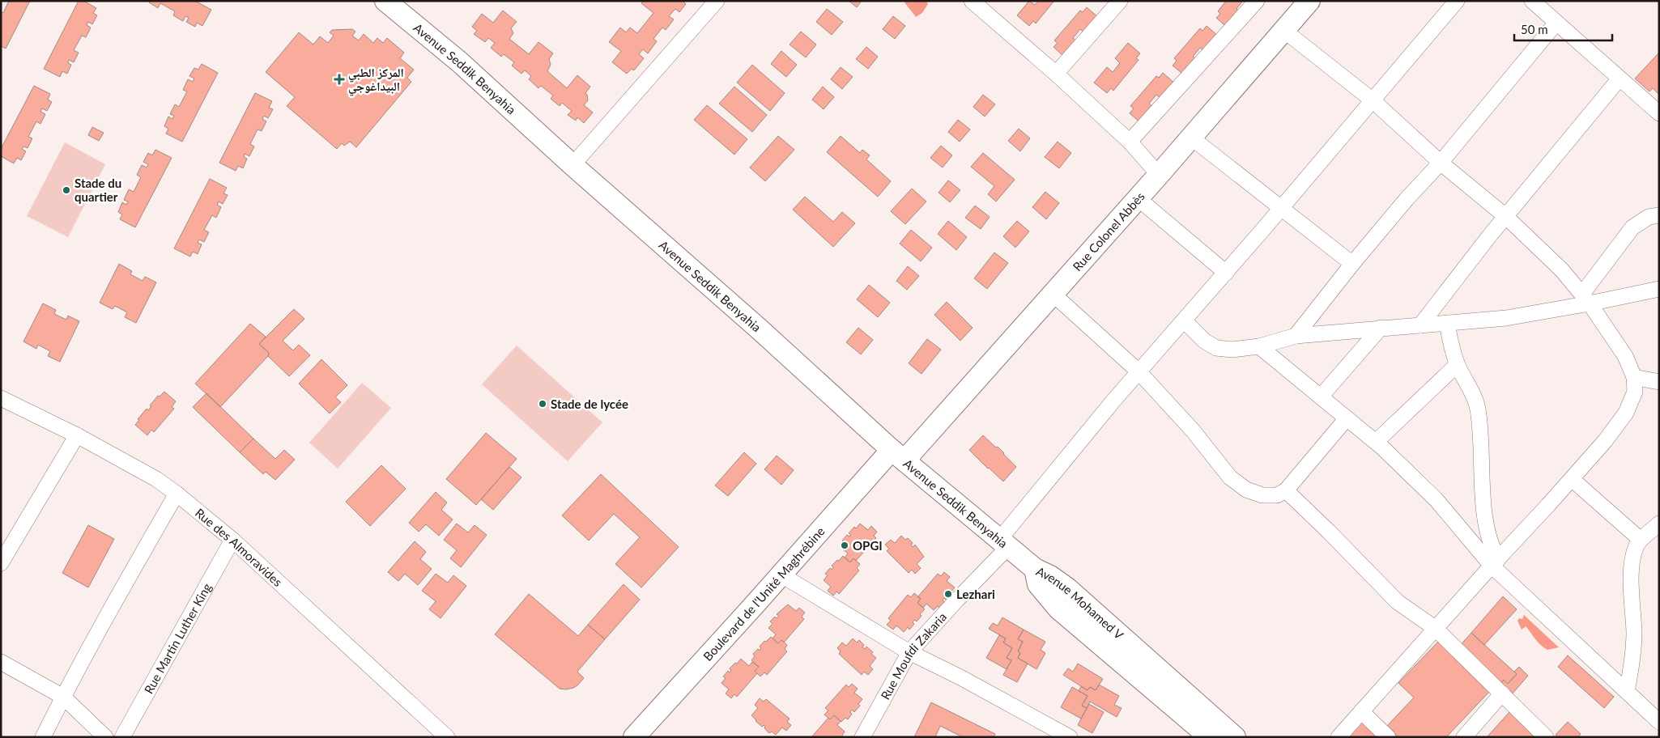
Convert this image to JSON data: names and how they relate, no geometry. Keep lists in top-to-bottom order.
{
  "streets": {
    "street": [
      "Avenue Seddik Benyahia",
      "Rue Colonel Abbès",
      "Rue des Almoravides",
      "Boulevard de l'Unité Maghrébine",
      "Avenue Mohamed V",
      "Rue Martin Luther King",
      "Rue Moufdi Zakaria"
    ]
  },
  "crossings": [
    ["Avenue Seddik Benyahia", "Rue Colonel Abbès"],
    ["Avenue Seddik Benyahia", "Boulevard de l'Unité Maghrébine"],
    ["Avenue Seddik Benyahia", "Avenue Mohamed V"],
    ["Avenue Seddik Benyahia", "Rue Moufdi Zakaria"],
    ["Rue Colonel Abbès", "Boulevard de l'Unité Maghrébine"],
    ["Rue des Almoravides", "Rue Martin Luther King"]
  ],
  "places": {
    "health": ["المركز الطبي البيداغوجي"],
    "other": [
      "Stade du quartier",
      "Stade de lycée",
      "OPGI",
      "Lezhari"
    ]
  },
  "scale_bar": "50 m"
}
